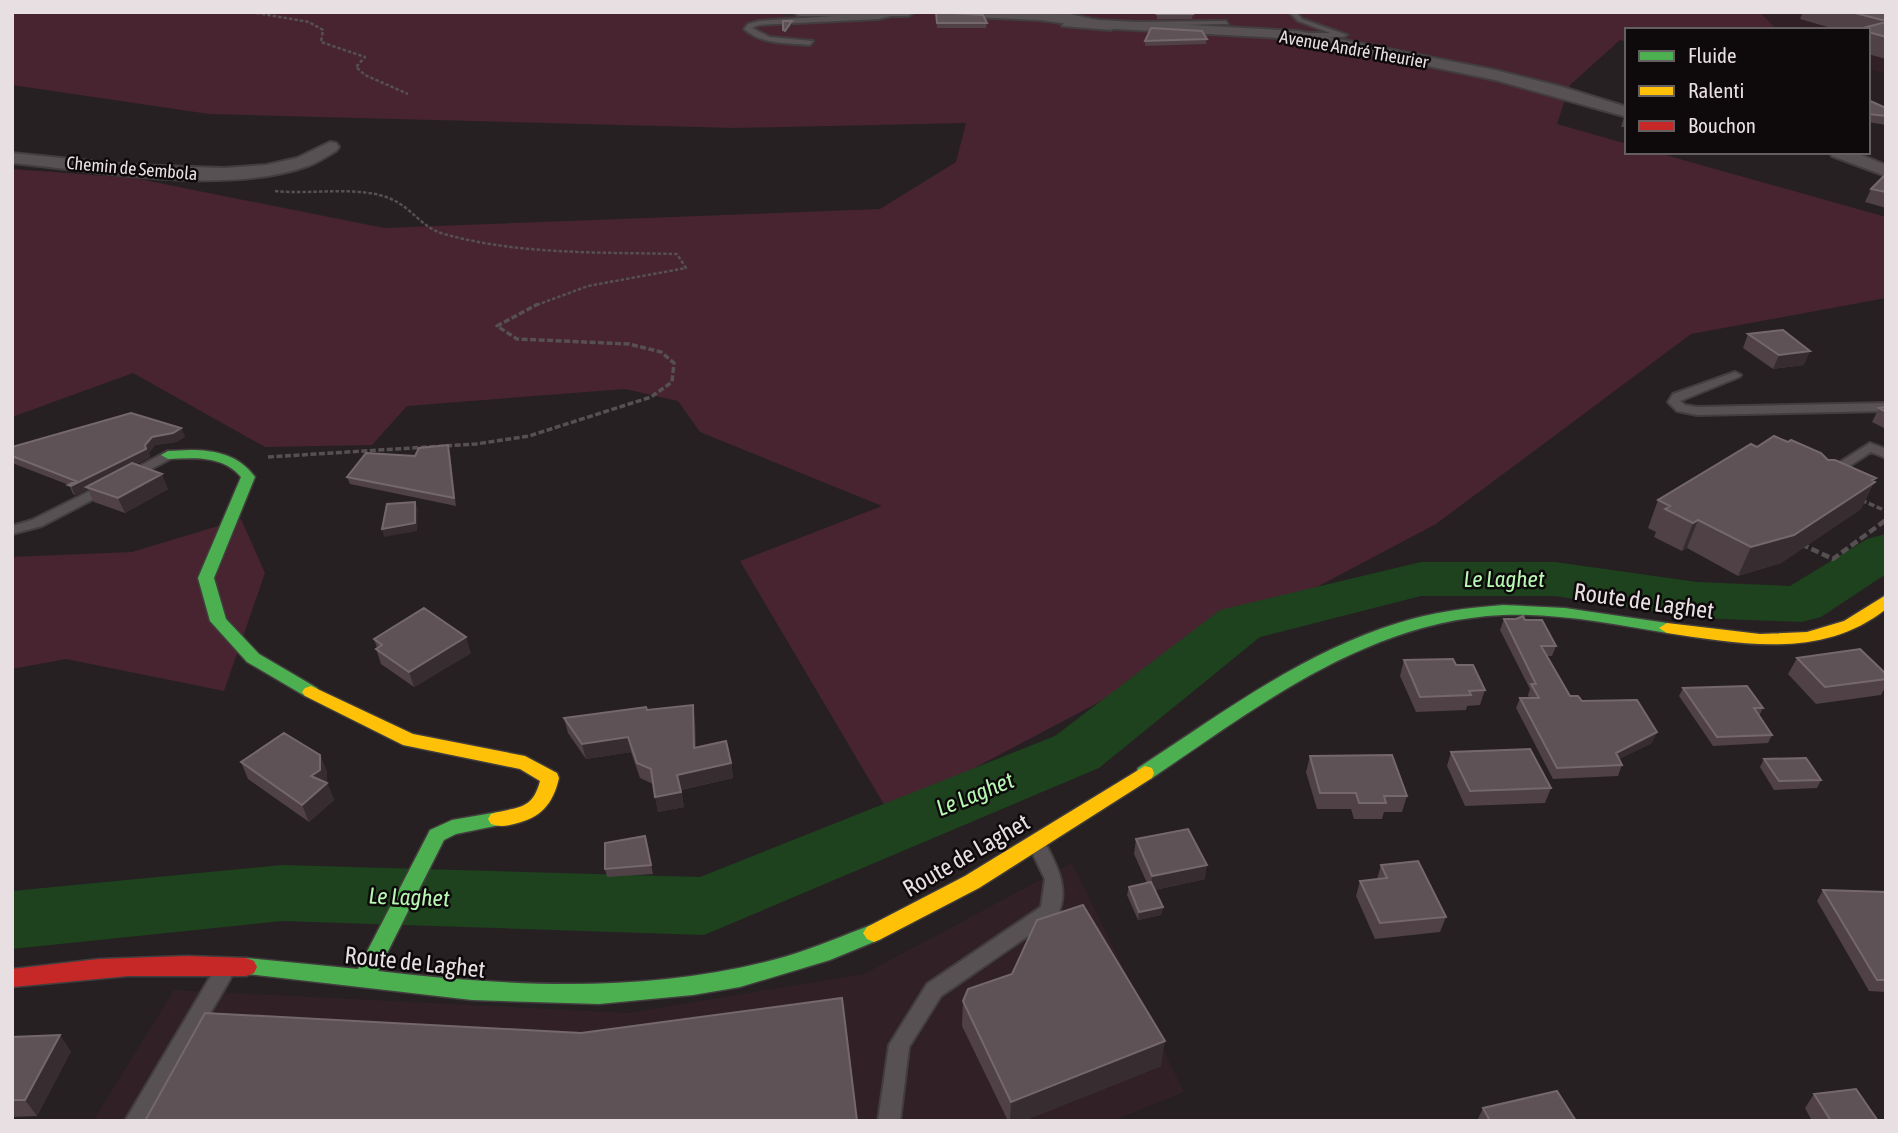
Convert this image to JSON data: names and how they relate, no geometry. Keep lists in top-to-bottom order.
{
  "streets": {
    "main road": ["Route de Laghet"],
    "street": ["Avenue André Theurier", "Chemin de Sembola"]
  },
  "water": ["Le Laghet"],
  "legend": ["Fluide", "Ralenti", "Bouchon"]
}
